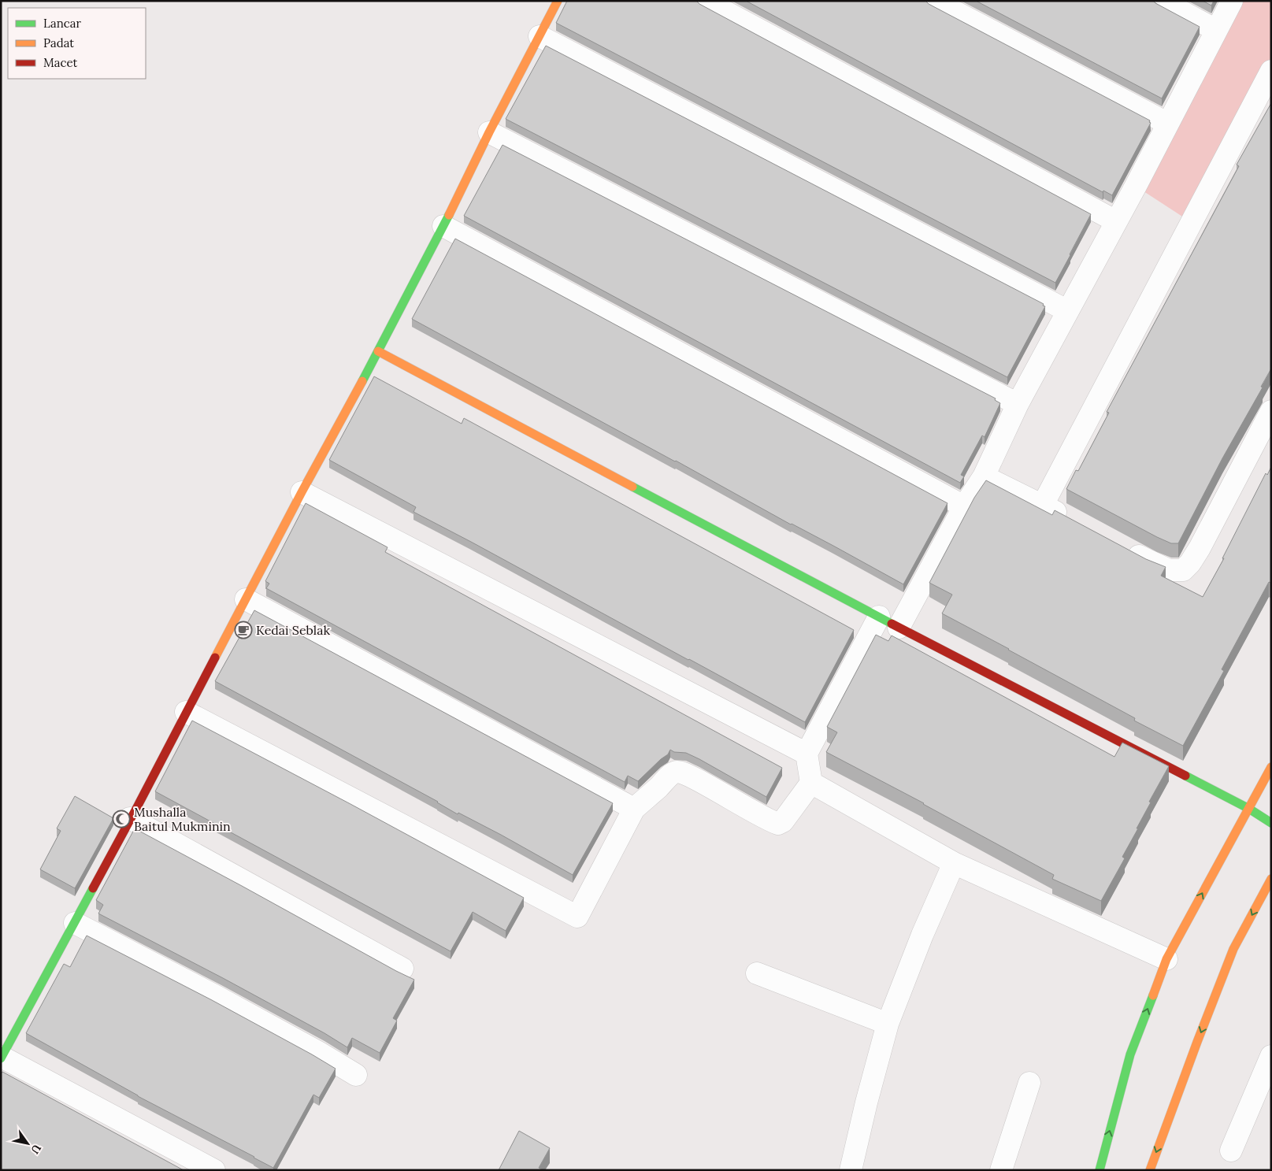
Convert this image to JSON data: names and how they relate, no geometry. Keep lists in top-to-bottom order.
{
  "places": {
    "cafe": ["Kedai Seblak"],
    "mosque": ["Mushalla Baitul Mukminin"]
  },
  "legend": ["Lancar", "Padat", "Macet"],
  "north": "bottom right"
}
